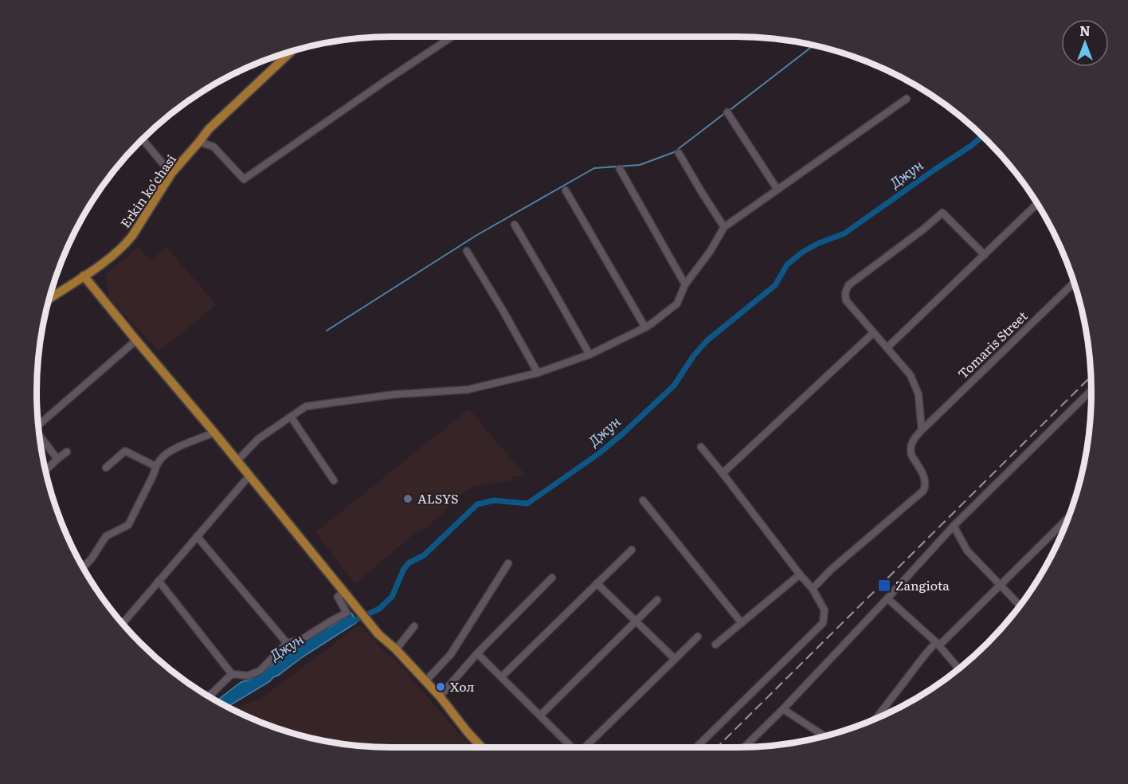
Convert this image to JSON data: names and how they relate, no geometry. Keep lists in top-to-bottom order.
{
  "streets": {
    "main road": ["Erkin ko'chasi"],
    "street": ["Tomaris Street"]
  },
  "water": ["Джун"],
  "places": {
    "other": ["ALSYS", "Хол"],
    "transit": ["Zangiota"]
  },
  "north": "top"
}
